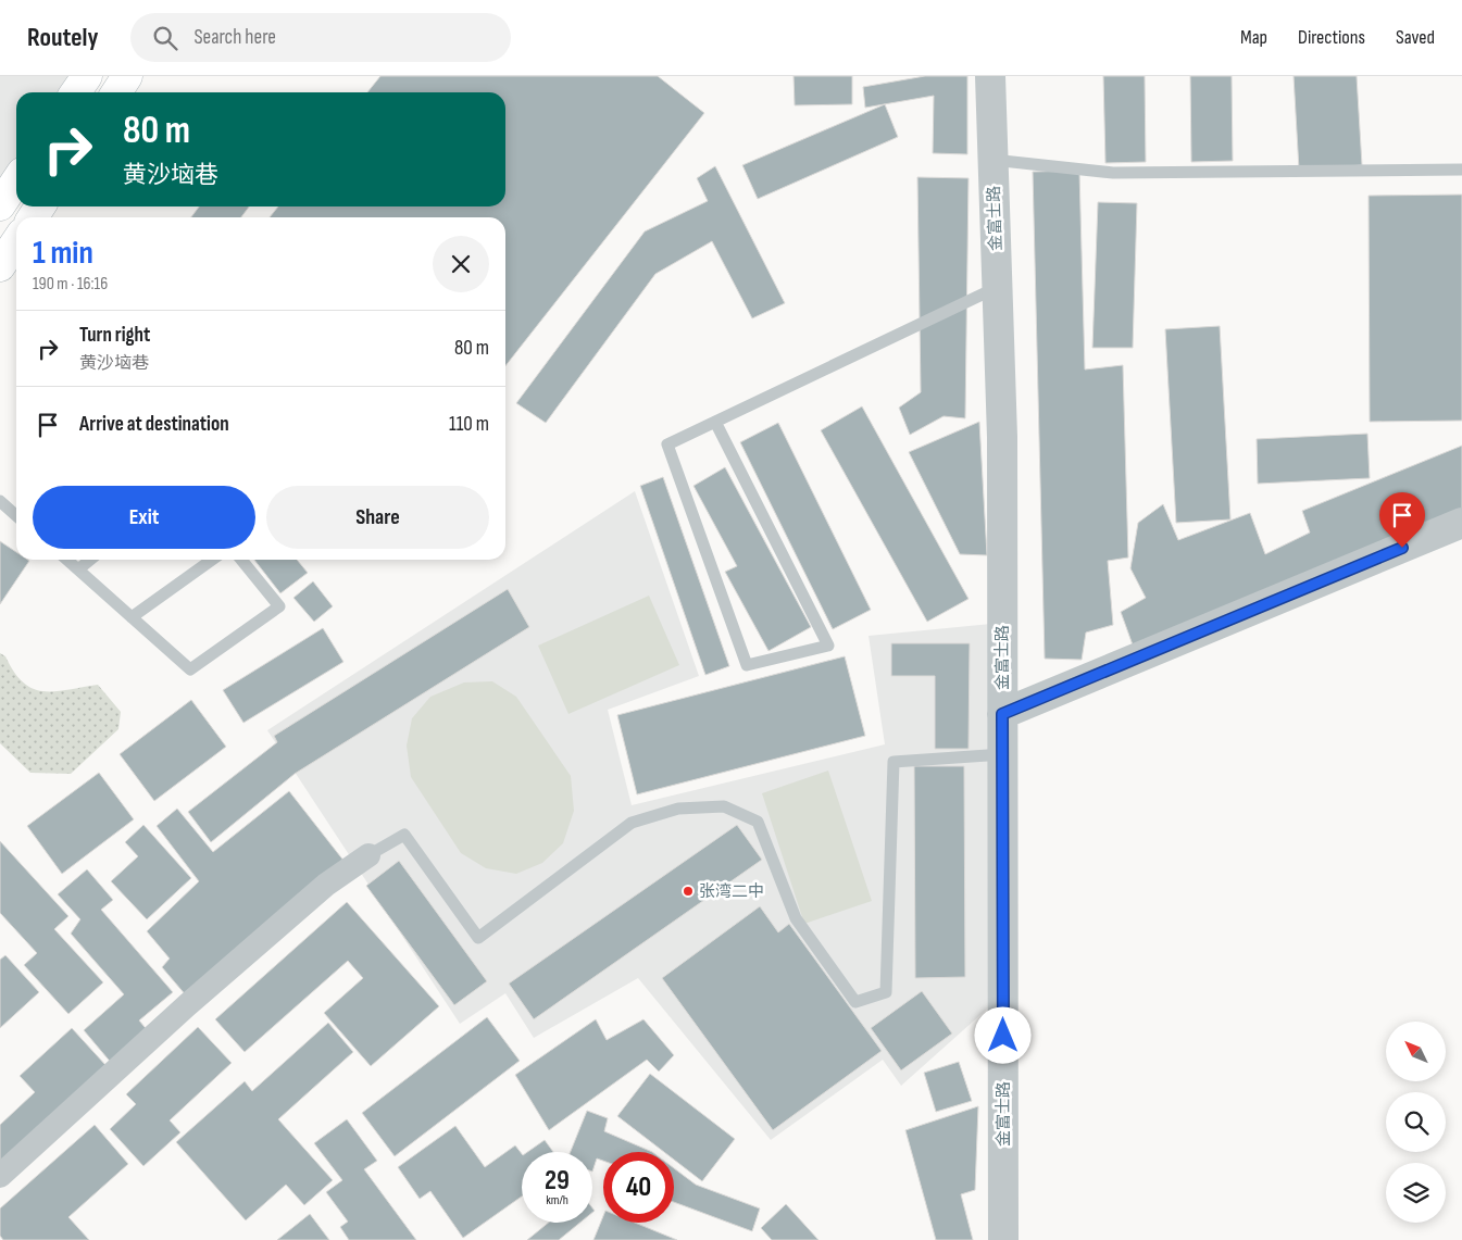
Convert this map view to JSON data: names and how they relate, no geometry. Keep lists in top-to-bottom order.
{
  "streets": {
    "street": ["金富士路"]
  },
  "places": ["张湾二中"],
  "north": "top left",
  "page": {
    "header": "Routely",
    "search": "Search here",
    "nav": ["Map", "Directions", "Saved"],
    "turn": ["80 m", "黄沙垴巷"],
    "heading": ["1 min", "190 m · 16:16"],
    "list": [
      {
        "name": "Turn right",
        "note": "黄沙垴巷",
        "value": "80 m"
      },
      {
        "name": "Arrive at destination",
        "value": "110 m"
      }
    ],
    "buttons": ["Exit", "Share"],
    "speed": "29 km/h",
    "limit": "40"
  }
}
